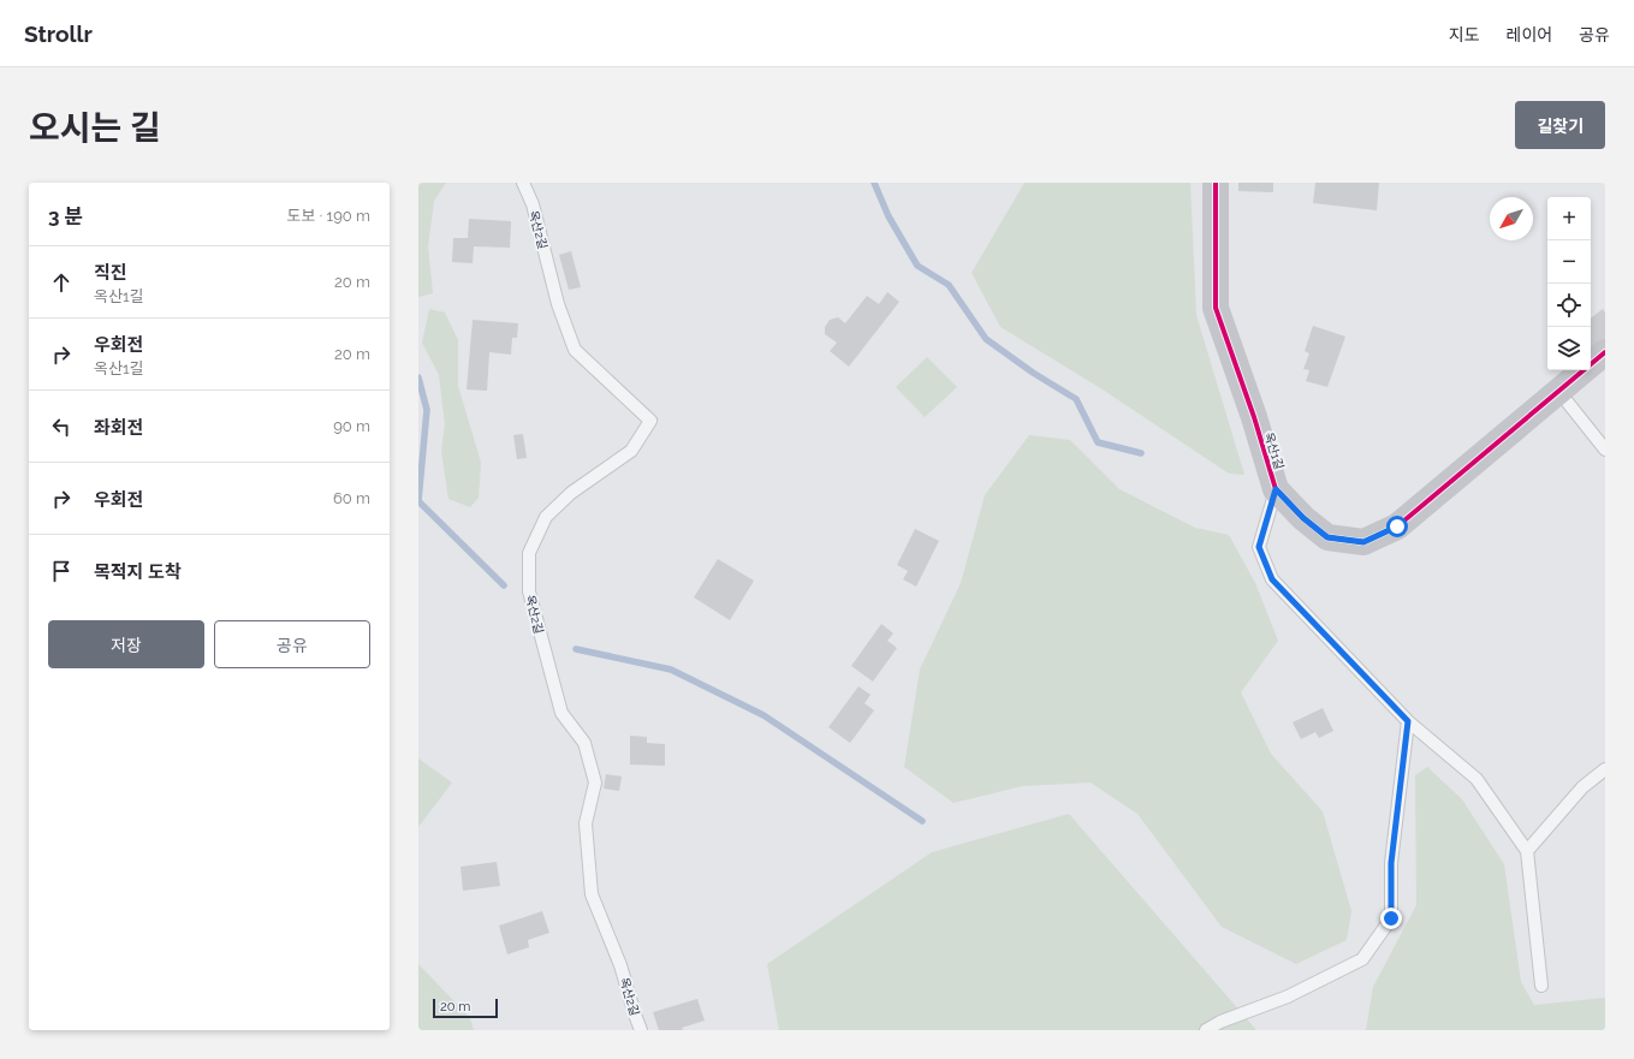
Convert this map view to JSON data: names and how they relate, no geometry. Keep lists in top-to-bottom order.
{
  "streets": {
    "street": ["옥산1길"],
    "lane": ["옥산2길"]
  },
  "scale_bar": "20 m",
  "north": "bottom left",
  "page": {
    "header": "Strollr",
    "nav": ["지도", "레이어", "공유"],
    "title": "오시는 길",
    "buttons": [
      "길찾기",
      ["저장", "공유"]
    ],
    "heading": ["3 분", "도보 · 190 m"],
    "map_buttons": ["+", "−"],
    "list": [
      ["직진", "옥산1길", "20 m"],
      ["우회전", "옥산1길", "20 m"],
      ["좌회전", "90 m"],
      ["우회전", "60 m"],
      "목적지 도착"
    ],
    "scale": "20 m"
  }
}
